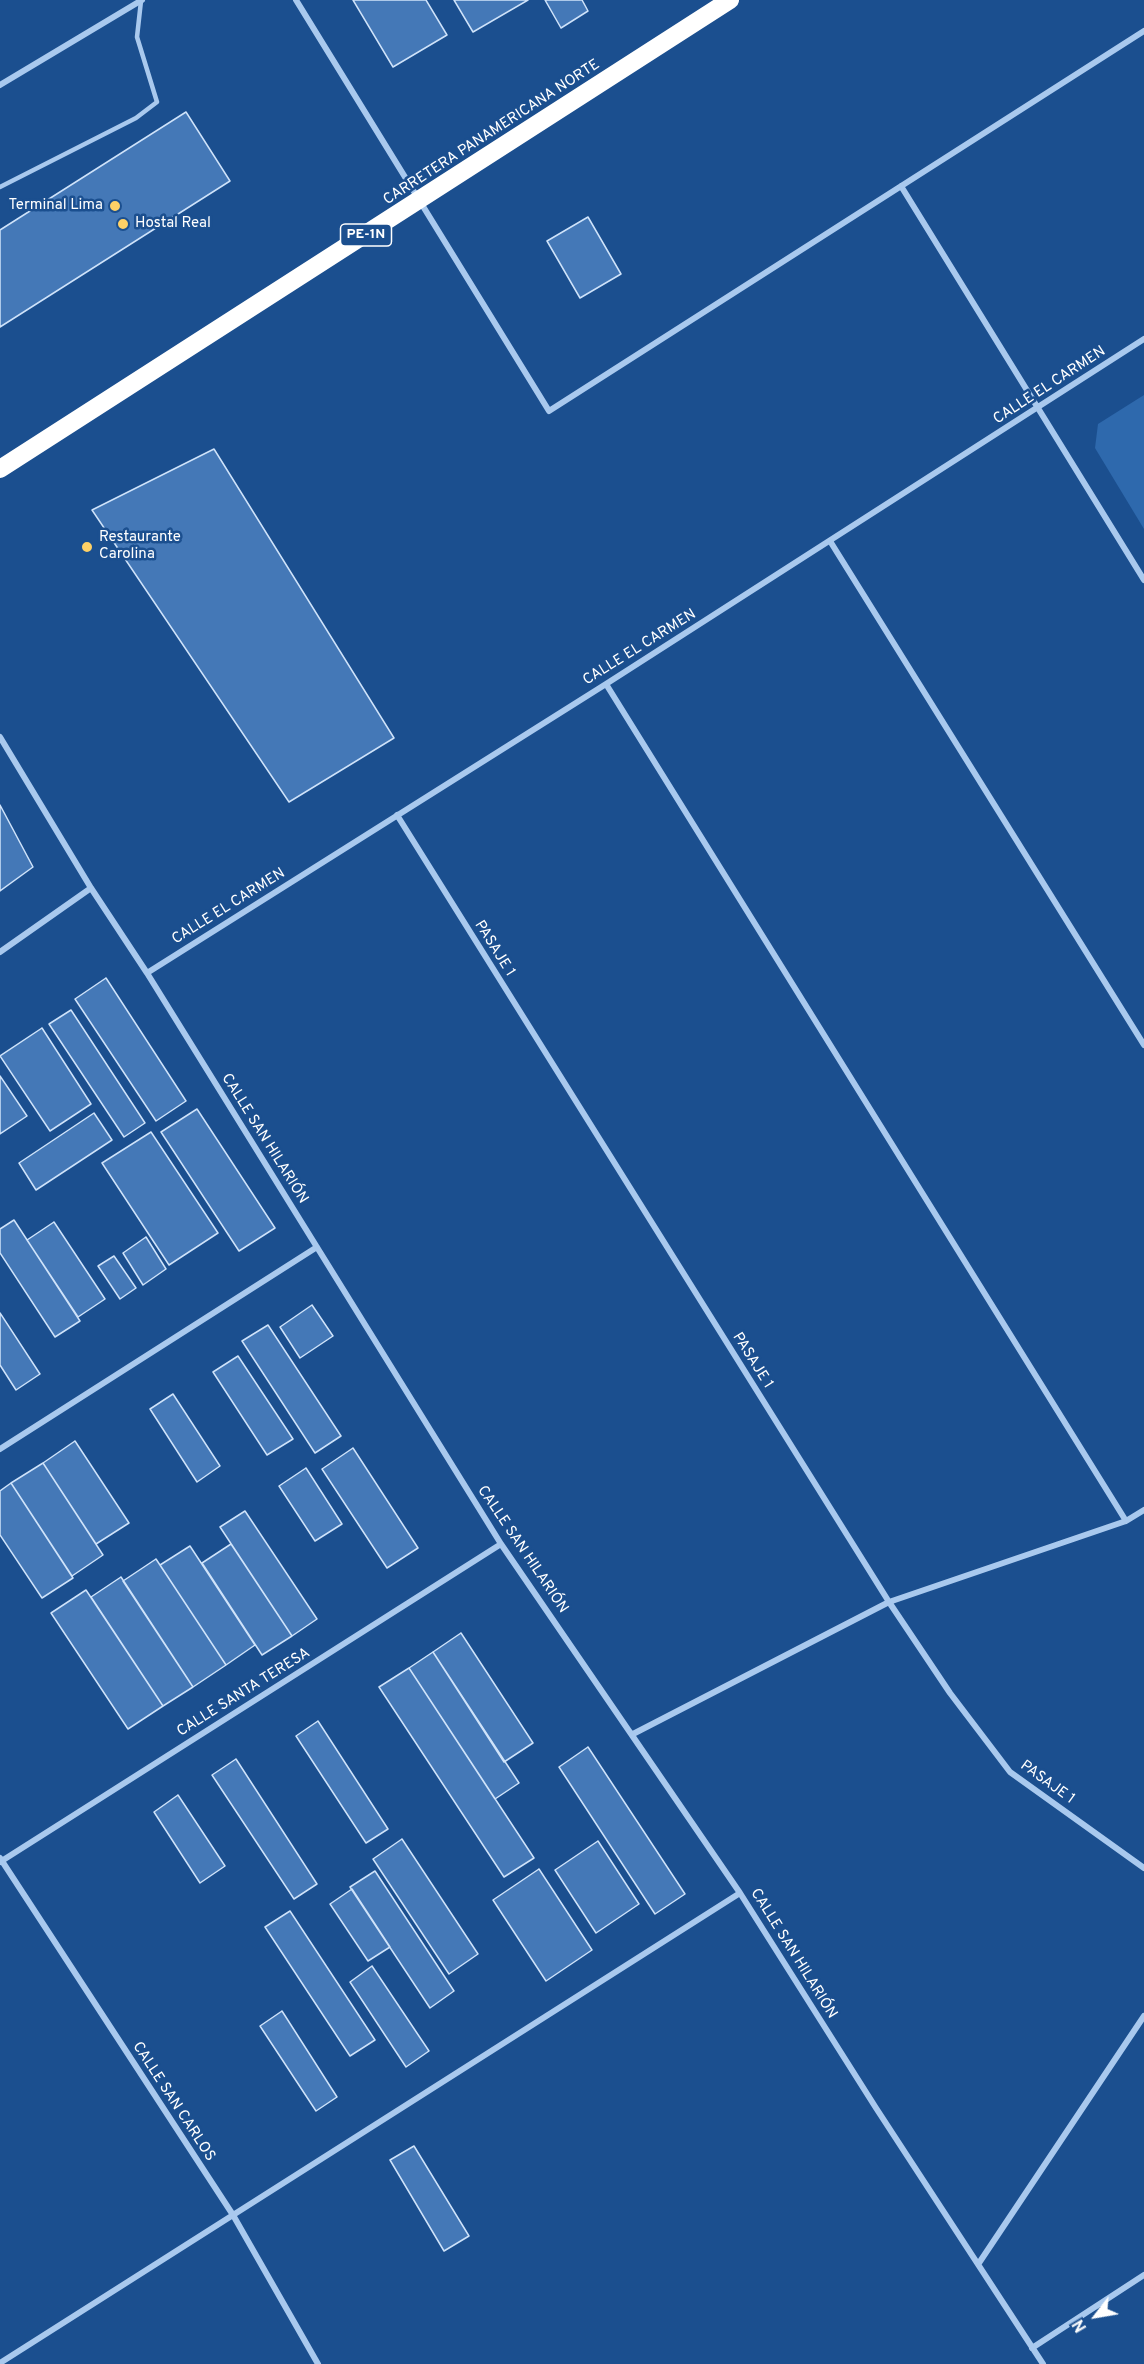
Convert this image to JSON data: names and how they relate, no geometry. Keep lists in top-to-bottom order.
{
  "streets": {
    "highway": ["CARRETERA PANAMERICANA NORTE", "PE-1N"],
    "street": [
      "CALLE EL CARMEN",
      "PASAJE 1",
      "CALLE SAN HILARIÓN",
      "CALLE SANTA TERESA",
      "CALLE SAN CARLOS"
    ]
  },
  "crossings": [
    ["CALLE EL CARMEN", "PASAJE 1"],
    ["CALLE EL CARMEN", "CALLE SAN HILARIÓN"],
    ["CALLE SAN HILARIÓN", "CALLE SANTA TERESA"],
    ["CALLE SANTA TERESA", "CALLE SAN CARLOS"]
  ],
  "places": ["Terminal Lima", "Hostal Real", "Restaurante Carolina"],
  "north": "bottom left"
}
